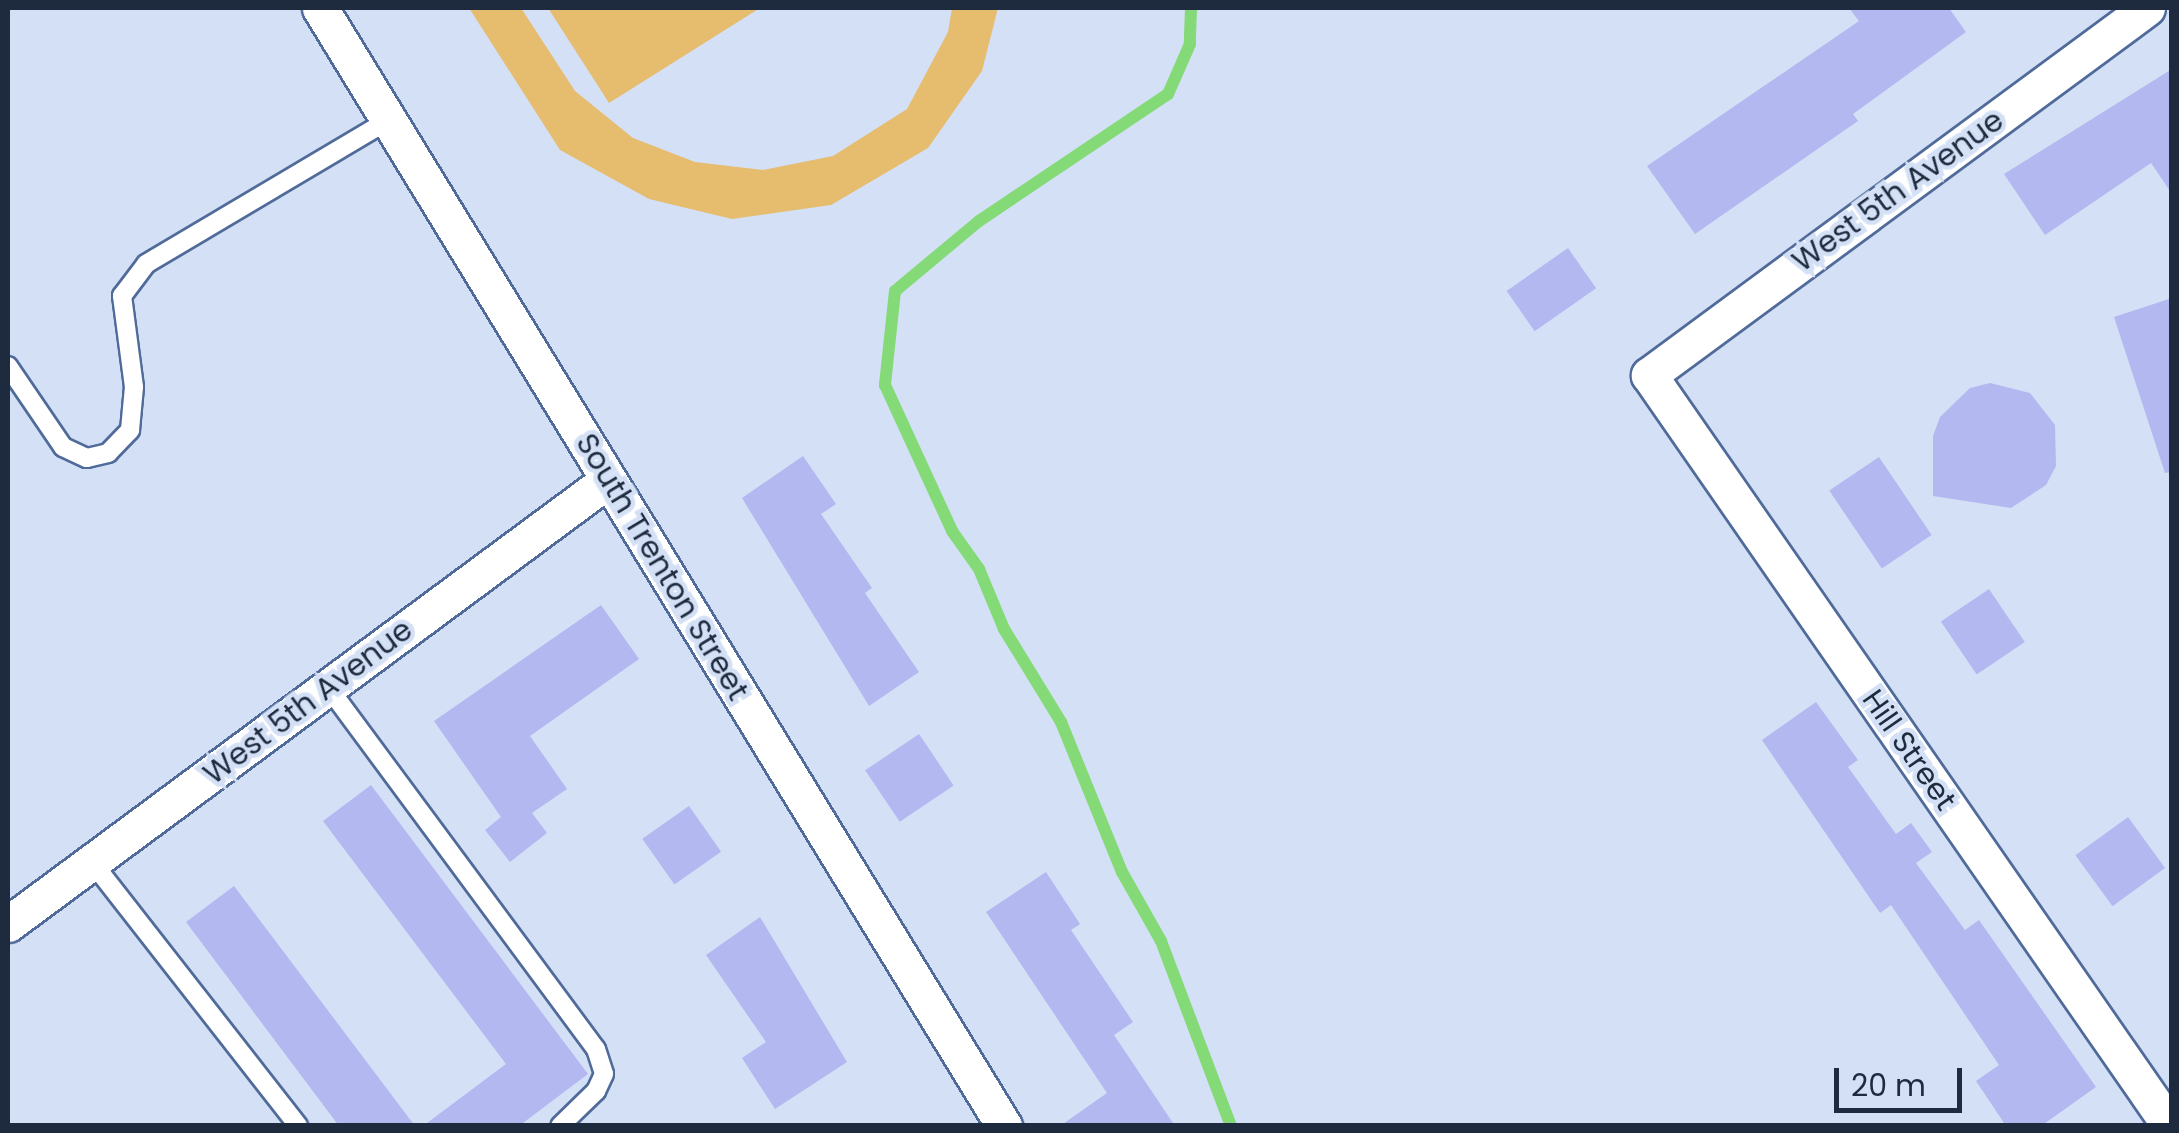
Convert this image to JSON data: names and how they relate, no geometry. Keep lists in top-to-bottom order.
{
  "streets": {
    "street": ["West 5th Avenue", "South Trenton Street", "Hill Street"]
  },
  "crossings": [
    ["West 5th Avenue", "South Trenton Street"],
    ["West 5th Avenue", "Hill Street"]
  ],
  "scale_bar": "20 m"
}
